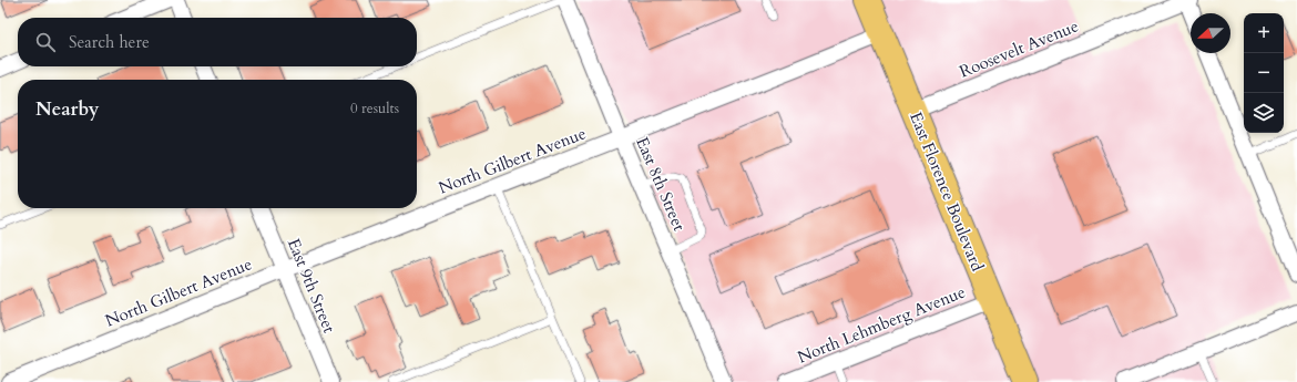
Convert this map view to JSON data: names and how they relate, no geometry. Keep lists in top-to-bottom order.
{
  "streets": {
    "main road": ["East Florence Boulevard"],
    "street": [
      "Roosevelt Avenue",
      "North Gilbert Avenue",
      "East 8th Street",
      "East 9th Street",
      "North Lehmberg Avenue"
    ]
  },
  "crossings": [
    ["Roosevelt Avenue", "East Florence Boulevard"],
    ["North Gilbert Avenue", "East 8th Street"],
    ["North Gilbert Avenue", "East Florence Boulevard"],
    ["North Gilbert Avenue", "East 9th Street"],
    ["East Florence Boulevard", "North Lehmberg Avenue"]
  ],
  "north": "left",
  "page": {
    "map_buttons": ["+", "−"],
    "search": "Search here",
    "heading": ["Nearby", "0 results"]
  }
}
